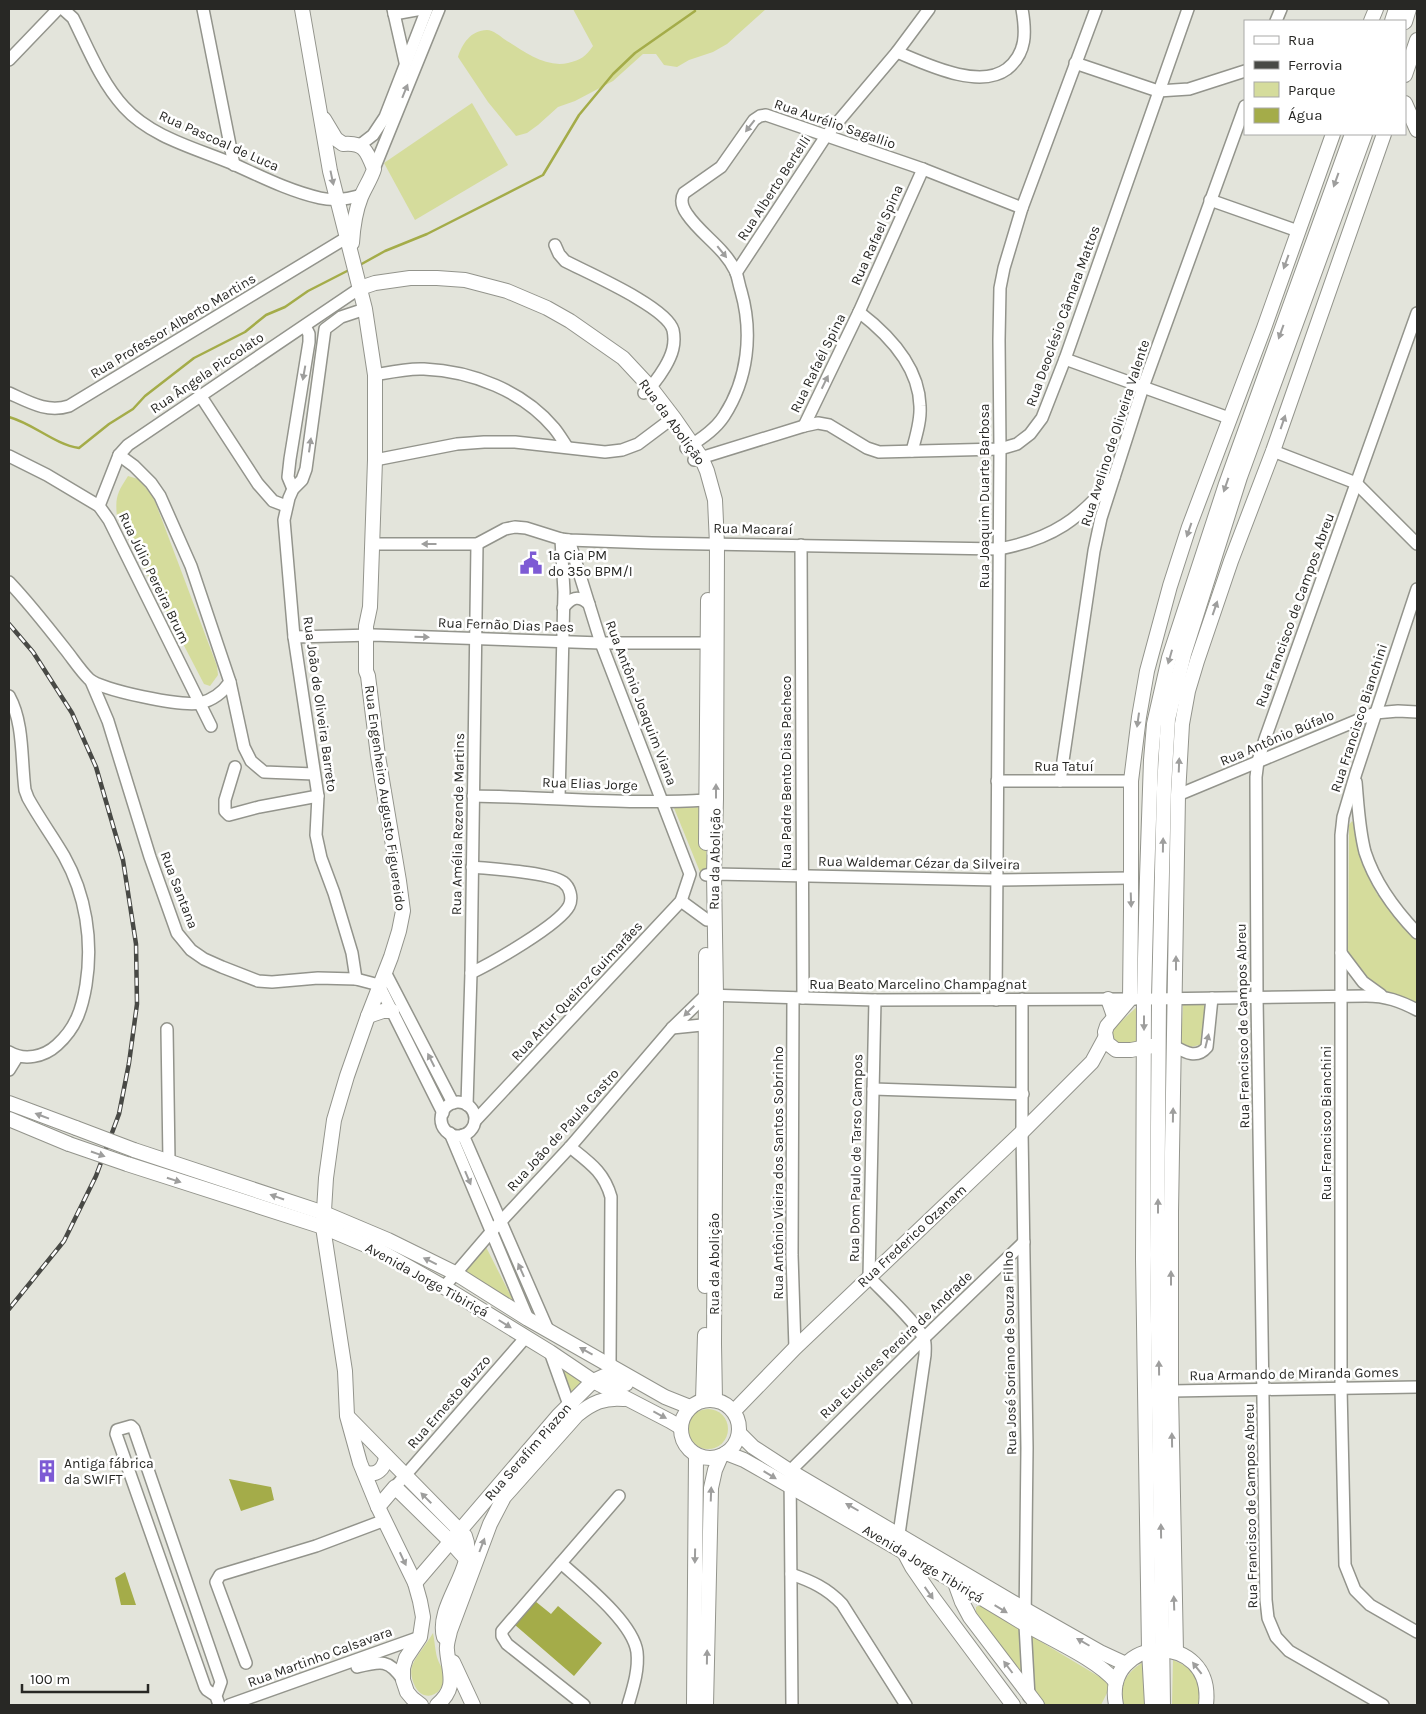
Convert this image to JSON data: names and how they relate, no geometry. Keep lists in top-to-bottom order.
{
  "streets": {
    "main road": [
      "Rua da Abolição",
      "Rua Engenheiro Augusto Figuereido",
      "Rua Frederico Ozanam",
      "Avenida Jorge Tibiriçá",
      "Rua Serafim Piazon"
    ],
    "street": [
      "Rua Aurélio Sagallio",
      "Rua Pascoal de Luca",
      "Rua Alberto Bertelli",
      "Rua Rafael Spina",
      "Rua Deoclésio Câmara Mattos",
      "Rua Professor Alberto Martins",
      "Rua Rafaél Spina",
      "Rua Ângela Piccolato",
      "Rua Avelino de Oliveira Valente",
      "Rua Joaquim Duarte Barbosa",
      "Rua Macaraí",
      "Rua Júlio Pereira Brum",
      "Rua Francisco de Campos Abreu",
      "Rua Fernão Dias Paes",
      "Rua Antônio Joaquim Viana",
      "Rua João de Oliveira Barreto",
      "Rua Francisco Bianchini",
      "Rua Antônio Búfalo",
      "Rua Tatuí",
      "Rua Padre Bento Dias Pacheco",
      "Rua Elias Jorge",
      "Rua Amélia Rezende Martins",
      "Rua Waldemar Cézar da Silveira",
      "Rua Santana",
      "Rua Beato Marcelino Champagnat",
      "Rua Artur Queiroz Guimarães",
      "Rua João de Paula Castro",
      "Rua Dom Paulo de Tarso Campos",
      "Rua Antônio Vieira dos Santos Sobrinho",
      "Rua Euclides Pereira de Andrade",
      "Rua José Soriano de Souza Filho",
      "Rua Armando de Miranda Gomes",
      "Rua Ernesto Buzzo",
      "Rua Martinho Calsavara"
    ]
  },
  "crossings": [
    ["Rua Aurélio Sagallio", "Rua Alberto Bertelli"],
    ["Rua Aurélio Sagallio", "Rua Rafael Spina"],
    ["Rua Aurélio Sagallio", "Rua Joaquim Duarte Barbosa"],
    ["Rua Pascoal de Luca", "Rua Engenheiro Augusto Figuereido"],
    ["Rua Rafael Spina", "Rua Rafaél Spina"],
    ["Rua Deoclésio Câmara Mattos", "Rua Rafaél Spina"],
    ["Rua Deoclésio Câmara Mattos", "Rua Joaquim Duarte Barbosa"],
    ["Rua Professor Alberto Martins", "Rua Engenheiro Augusto Figuereido"],
    ["Rua Ângela Piccolato", "Rua da Abolição"],
    ["Rua Ângela Piccolato", "Rua Júlio Pereira Brum"],
    ["Rua Ângela Piccolato", "Rua João de Oliveira Barreto"],
    ["Rua Ângela Piccolato", "Rua Engenheiro Augusto Figuereido"],
    ["Rua da Abolição", "Rua Macaraí"],
    ["Rua da Abolição", "Rua Fernão Dias Paes"],
    ["Rua da Abolição", "Rua Elias Jorge"],
    ["Rua da Abolição", "Rua Engenheiro Augusto Figuereido"],
    ["Rua da Abolição", "Rua Waldemar Cézar da Silveira"],
    ["Rua da Abolição", "Rua Beato Marcelino Champagnat"],
    ["Rua da Abolição", "Rua João de Paula Castro"],
    ["Rua da Abolição", "Rua Frederico Ozanam"],
    ["Rua da Abolição", "Avenida Jorge Tibiriçá"],
    ["Rua Avelino de Oliveira Valente", "Rua Macaraí"],
    ["Rua Avelino de Oliveira Valente", "Rua Tatuí"],
    ["Rua Joaquim Duarte Barbosa", "Rua Macaraí"],
    ["Rua Joaquim Duarte Barbosa", "Rua Tatuí"],
    ["Rua Joaquim Duarte Barbosa", "Rua Waldemar Cézar da Silveira"],
    ["Rua Joaquim Duarte Barbosa", "Rua Beato Marcelino Champagnat"],
    ["Rua Macaraí", "Rua Antônio Joaquim Viana"],
    ["Rua Macaraí", "Rua Padre Bento Dias Pacheco"],
    ["Rua Macaraí", "Rua Engenheiro Augusto Figuereido"],
    ["Rua Macaraí", "Rua Amélia Rezende Martins"],
    ["Rua Francisco de Campos Abreu", "Rua Antônio Búfalo"],
    ["Rua Francisco de Campos Abreu", "Rua Armando de Miranda Gomes"],
    ["Rua Fernão Dias Paes", "Rua Antônio Joaquim Viana"],
    ["Rua Fernão Dias Paes", "Rua João de Oliveira Barreto"],
    ["Rua Fernão Dias Paes", "Rua Engenheiro Augusto Figuereido"],
    ["Rua Fernão Dias Paes", "Rua Amélia Rezende Martins"],
    ["Rua Antônio Joaquim Viana", "Rua Elias Jorge"],
    ["Rua Antônio Joaquim Viana", "Rua Artur Queiroz Guimarães"],
    ["Rua João de Oliveira Barreto", "Rua Santana"],
    ["Rua Francisco Bianchini", "Rua Antônio Búfalo"],
    ["Rua Francisco Bianchini", "Rua Armando de Miranda Gomes"],
    ["Rua Padre Bento Dias Pacheco", "Rua Waldemar Cézar da Silveira"],
    ["Rua Padre Bento Dias Pacheco", "Rua Beato Marcelino Champagnat"],
    ["Rua Padre Bento Dias Pacheco", "Rua Antônio Vieira dos Santos Sobrinho"],
    ["Rua Elias Jorge", "Rua Amélia Rezende Martins"],
    ["Rua Engenheiro Augusto Figuereido", "Rua Santana"],
    ["Rua Engenheiro Augusto Figuereido", "Avenida Jorge Tibiriçá"],
    ["Rua Engenheiro Augusto Figuereido", "Rua Serafim Piazon"],
    ["Rua Engenheiro Augusto Figuereido", "Rua Martinho Calsavara"],
    ["Rua Amélia Rezende Martins", "Rua Artur Queiroz Guimarães"],
    ["Rua Beato Marcelino Champagnat", "Rua João de Paula Castro"],
    ["Rua Beato Marcelino Champagnat", "Rua Dom Paulo de Tarso Campos"],
    ["Rua Beato Marcelino Champagnat", "Rua Antônio Vieira dos Santos Sobrinho"],
    ["Rua Beato Marcelino Champagnat", "Rua Frederico Ozanam"],
    ["Rua Beato Marcelino Champagnat", "Rua José Soriano de Souza Filho"],
    ["Rua João de Paula Castro", "Avenida Jorge Tibiriçá"],
    ["Rua Dom Paulo de Tarso Campos", "Rua Frederico Ozanam"],
    ["Rua Dom Paulo de Tarso Campos", "Rua Euclides Pereira de Andrade"],
    ["Rua Antônio Vieira dos Santos Sobrinho", "Rua Frederico Ozanam"],
    ["Rua Frederico Ozanam", "Avenida Jorge Tibiriçá"],
    ["Rua Frederico Ozanam", "Rua José Soriano de Souza Filho"],
    ["Avenida Jorge Tibiriçá", "Rua Euclides Pereira de Andrade"],
    ["Avenida Jorge Tibiriçá", "Rua José Soriano de Souza Filho"],
    ["Avenida Jorge Tibiriçá", "Rua Ernesto Buzzo"],
    ["Avenida Jorge Tibiriçá", "Rua Serafim Piazon"],
    ["Rua Euclides Pereira de Andrade", "Rua José Soriano de Souza Filho"]
  ],
  "places": {
    "public building": ["1ª Cia PM do 35º BPM/I"],
    "building": ["Antiga fábrica da SWIFT"]
  },
  "legend": [
    "Rua",
    "Ferrovia",
    "Parque",
    "Água"
  ],
  "scale_bar": "100 m"
}
